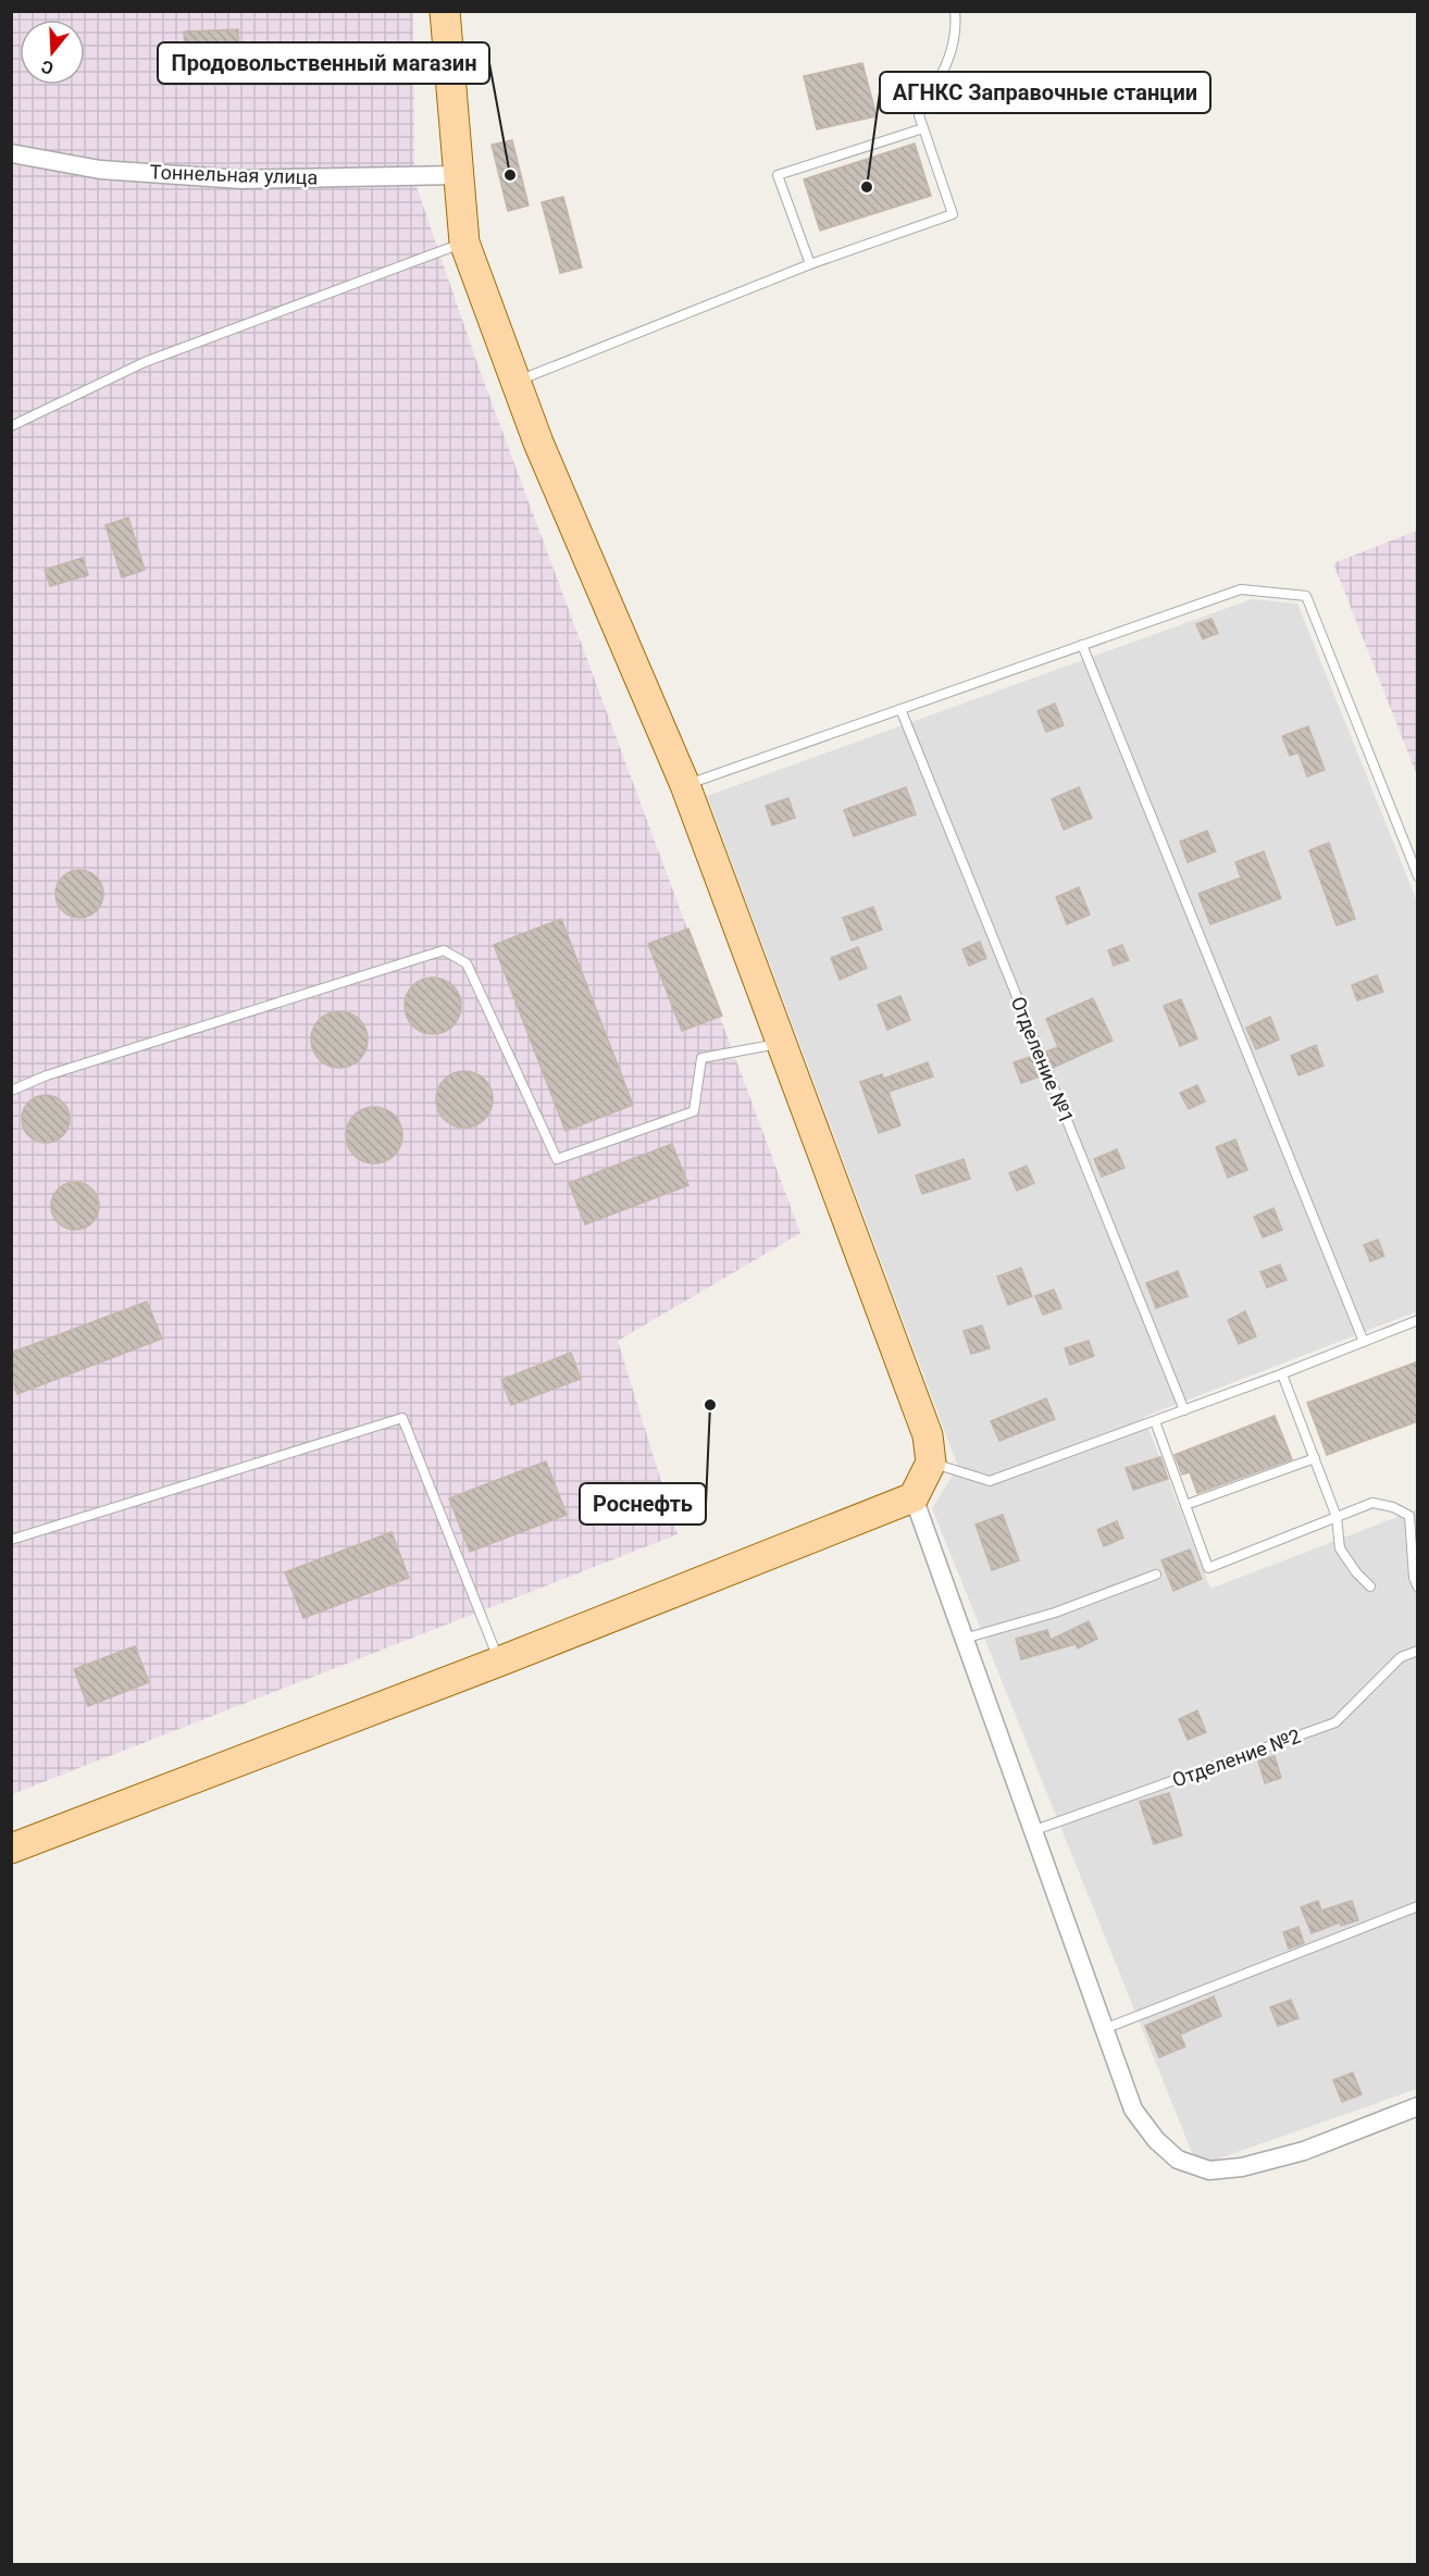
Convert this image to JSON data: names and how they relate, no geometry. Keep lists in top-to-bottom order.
{
  "streets": {
    "street": ["Тоннельная улица"],
    "lane": ["Отделение №1", "Отделение №2"]
  },
  "places": ["Продовольственный магазин", "АГНКС Заправочные станции", "Роснефть"],
  "north": "bottom"
}
